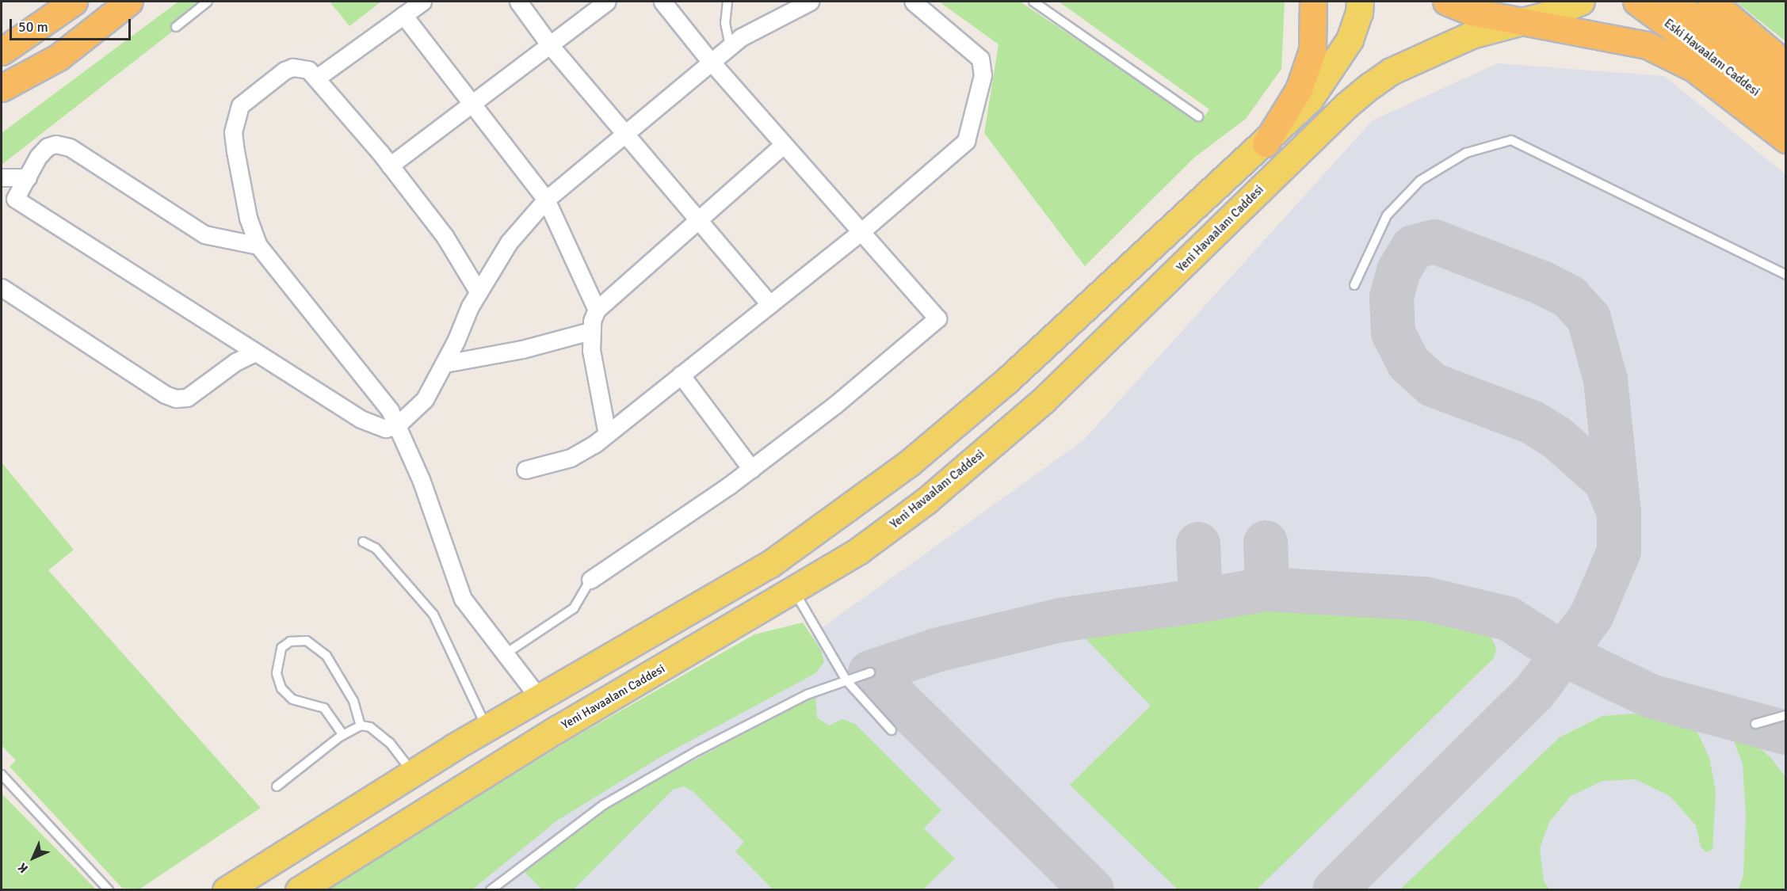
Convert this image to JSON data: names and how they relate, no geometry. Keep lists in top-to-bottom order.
{
  "streets": {
    "highway": ["Eski Havaalanı Caddesi"],
    "main road": ["Yeni Havaalanı Caddesi"]
  },
  "scale_bar": "50 m",
  "north": "bottom left"
}
